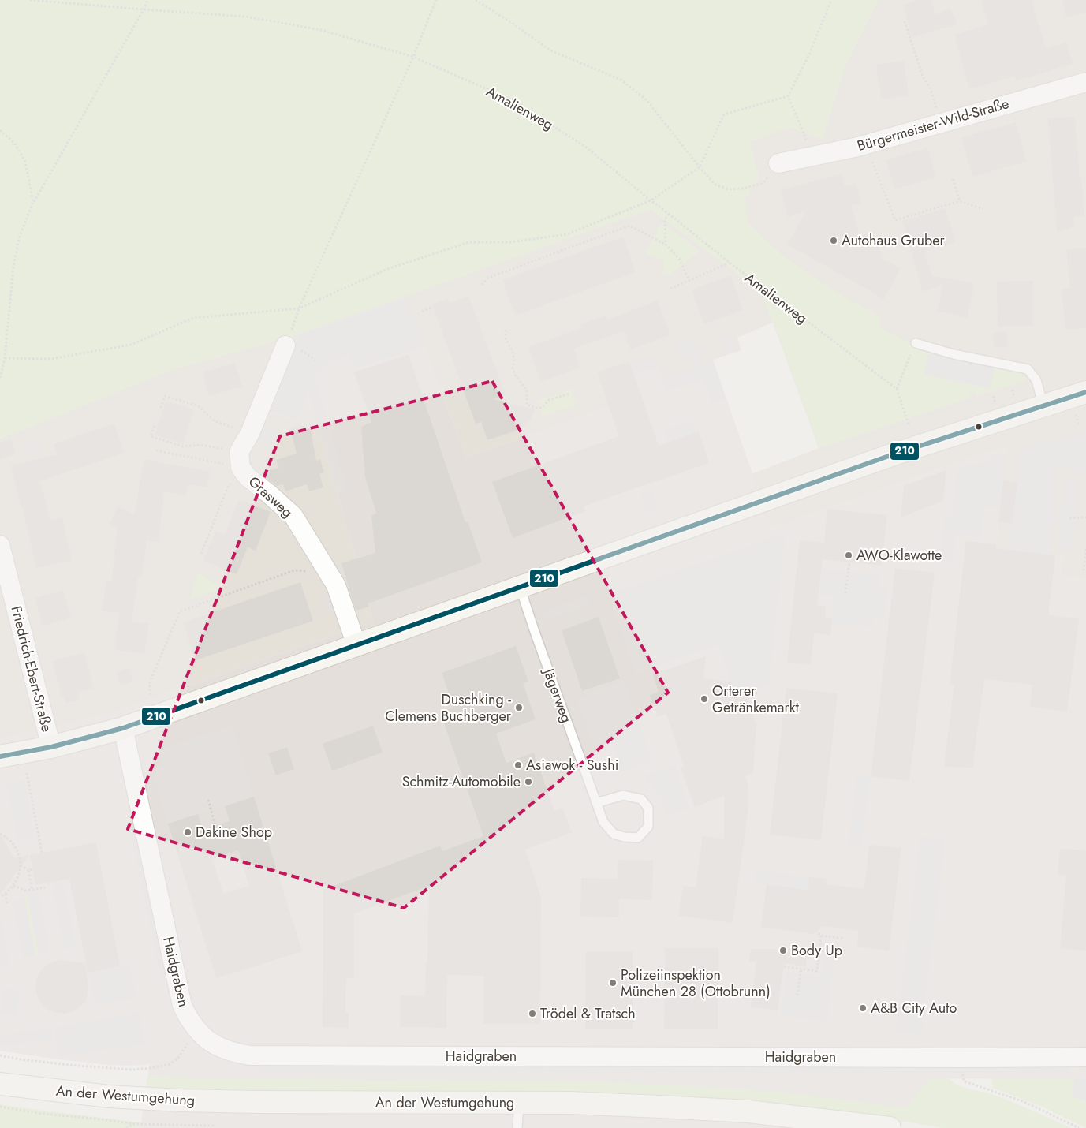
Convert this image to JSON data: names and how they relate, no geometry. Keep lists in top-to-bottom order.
{
  "streets": {
    "main road": ["An der Westumgehung"],
    "street": [
      "Bürgermeister-Wild-Straße",
      "Grasweg",
      "Friedrich-Ebert-Straße",
      "Haidgraben"
    ],
    "lane": ["Jägerweg"],
    "path": ["Amalienweg"]
  },
  "places": [
    "Autohaus Gruber",
    "AWO-Klawotte",
    "Orterer Getränkemarkt",
    "Duschking - Clemens Buchberger",
    "Asiawok - Sushi",
    "Schmitz-Automobile",
    "Dakine Shop",
    "Body Up",
    "Polizeiinspektion München 28 (Ottobrunn)",
    "A&B City Auto",
    "Trödel & Tratsch"
  ],
  "lines": ["transit line 210"]
}
